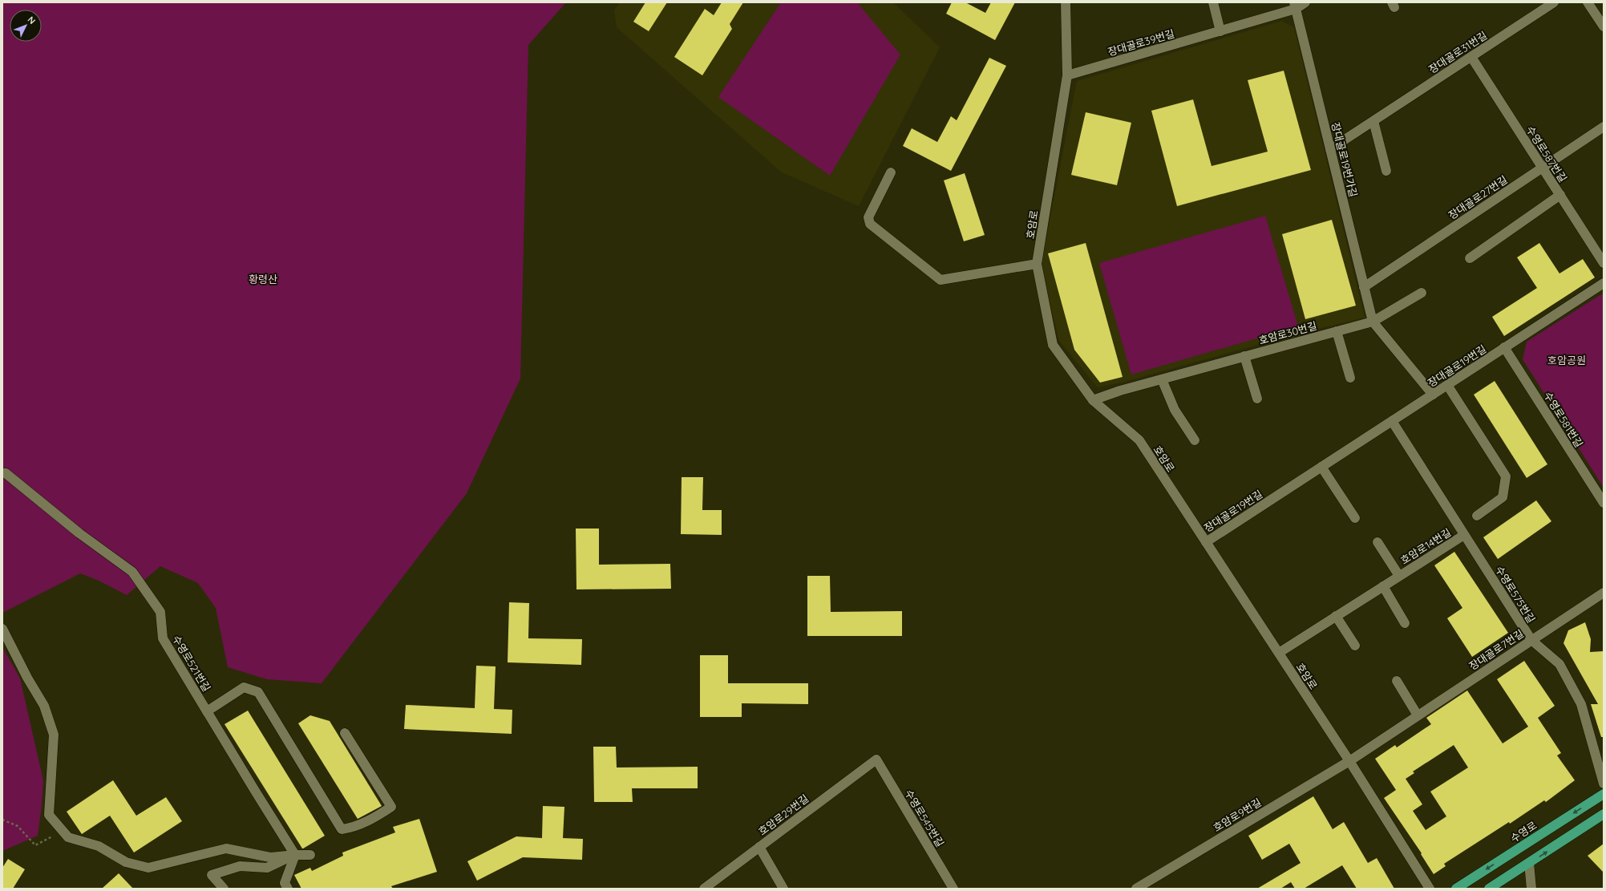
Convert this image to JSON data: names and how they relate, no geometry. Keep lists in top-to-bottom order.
{
  "streets": {
    "main road": ["수영로"],
    "street": [
      "장대골로39번길",
      "장대골로31번길",
      "수영로587번길",
      "장대골로19번가길",
      "장대골로27번길",
      "호암로",
      "호암로30번길",
      "장대골로19번길",
      "수영로581번길",
      "호암로14번길",
      "수영로575번길",
      "장대골로7번길",
      "수영로521번길",
      "호암로29번길",
      "호암로9번길",
      "수영로545번길"
    ]
  },
  "crossings": [
    ["장대골로39번길", "장대골로19번가길"],
    ["장대골로39번길", "호암로"],
    ["장대골로31번길", "수영로587번길"],
    ["장대골로31번길", "장대골로19번가길"],
    ["수영로587번길", "장대골로27번길"],
    ["장대골로19번가길", "장대골로27번길"],
    ["장대골로19번가길", "호암로30번길"],
    ["장대골로19번가길", "장대골로19번길"],
    ["호암로", "호암로30번길"],
    ["호암로", "장대골로19번길"],
    ["호암로", "호암로14번길"],
    ["호암로", "장대골로7번길"],
    ["호암로", "호암로9번길"],
    ["장대골로19번길", "수영로581번길"],
    ["장대골로19번길", "수영로575번길"],
    ["호암로14번길", "수영로575번길"],
    ["수영로575번길", "장대골로7번길"],
    ["장대골로7번길", "호암로9번길"],
    ["호암로29번길", "수영로545번길"]
  ],
  "parks": ["황령산", "호암공원"],
  "north": "top right"
}
